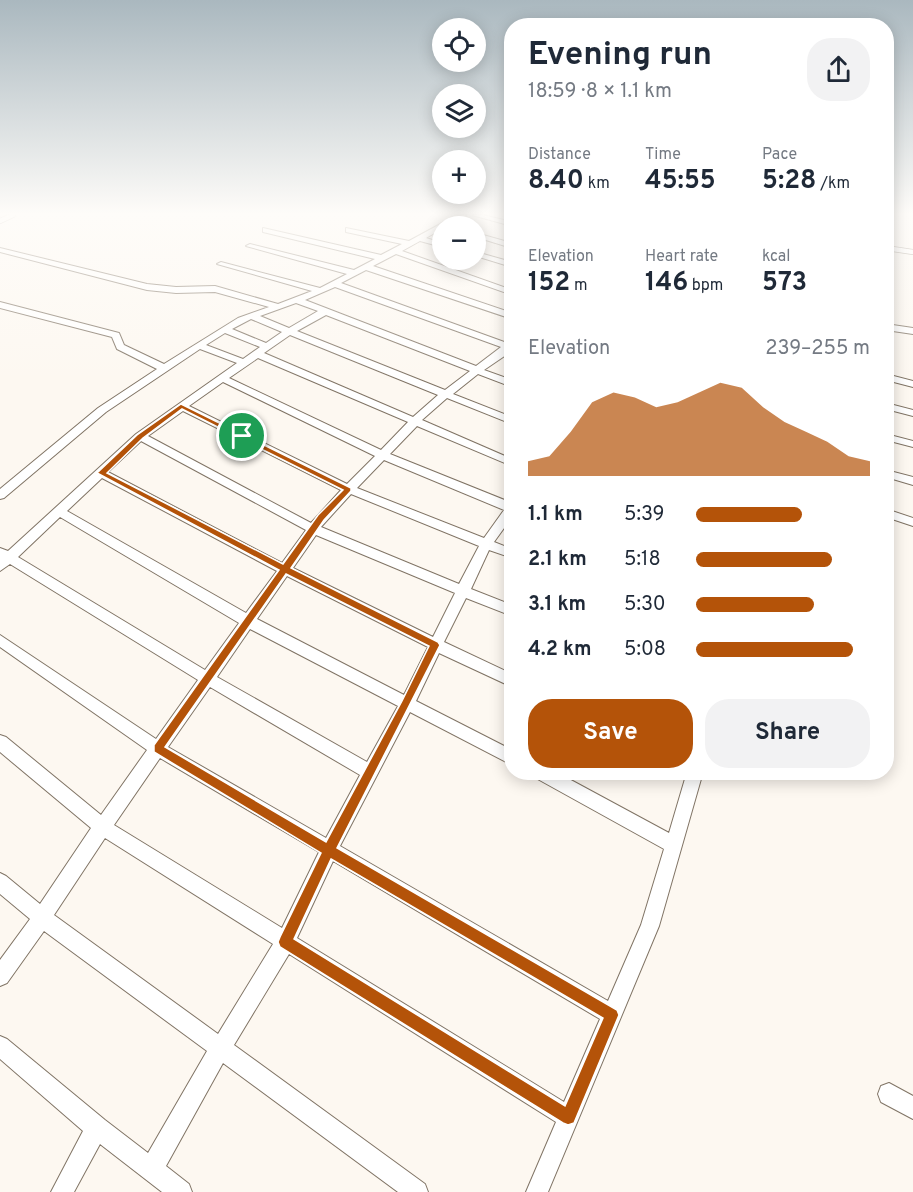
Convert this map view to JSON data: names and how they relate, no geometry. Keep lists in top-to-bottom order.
{
  "page": {
    "map_buttons": ["+", "−"],
    "heading": ["Evening run", "18:59 · 8 × 1.1 km"],
    "stats": [
      ["Distance", "8.40 km"],
      ["Time", "45:55"],
      ["Pace", "5:28 /km"],
      ["Elevation", "152 m"],
      ["Heart rate", "146 bpm"],
      ["kcal", "573"]
    ],
    "chart": ["Elevation", "239–255 m"],
    "list": [
      {
        "name": "1.1 km",
        "note": "5:39"
      },
      {
        "name": "2.1 km",
        "note": "5:18"
      },
      {
        "name": "3.1 km",
        "note": "5:30"
      },
      {
        "name": "4.2 km",
        "note": "5:08"
      }
    ],
    "buttons": ["Save", "Share"]
  }
}
